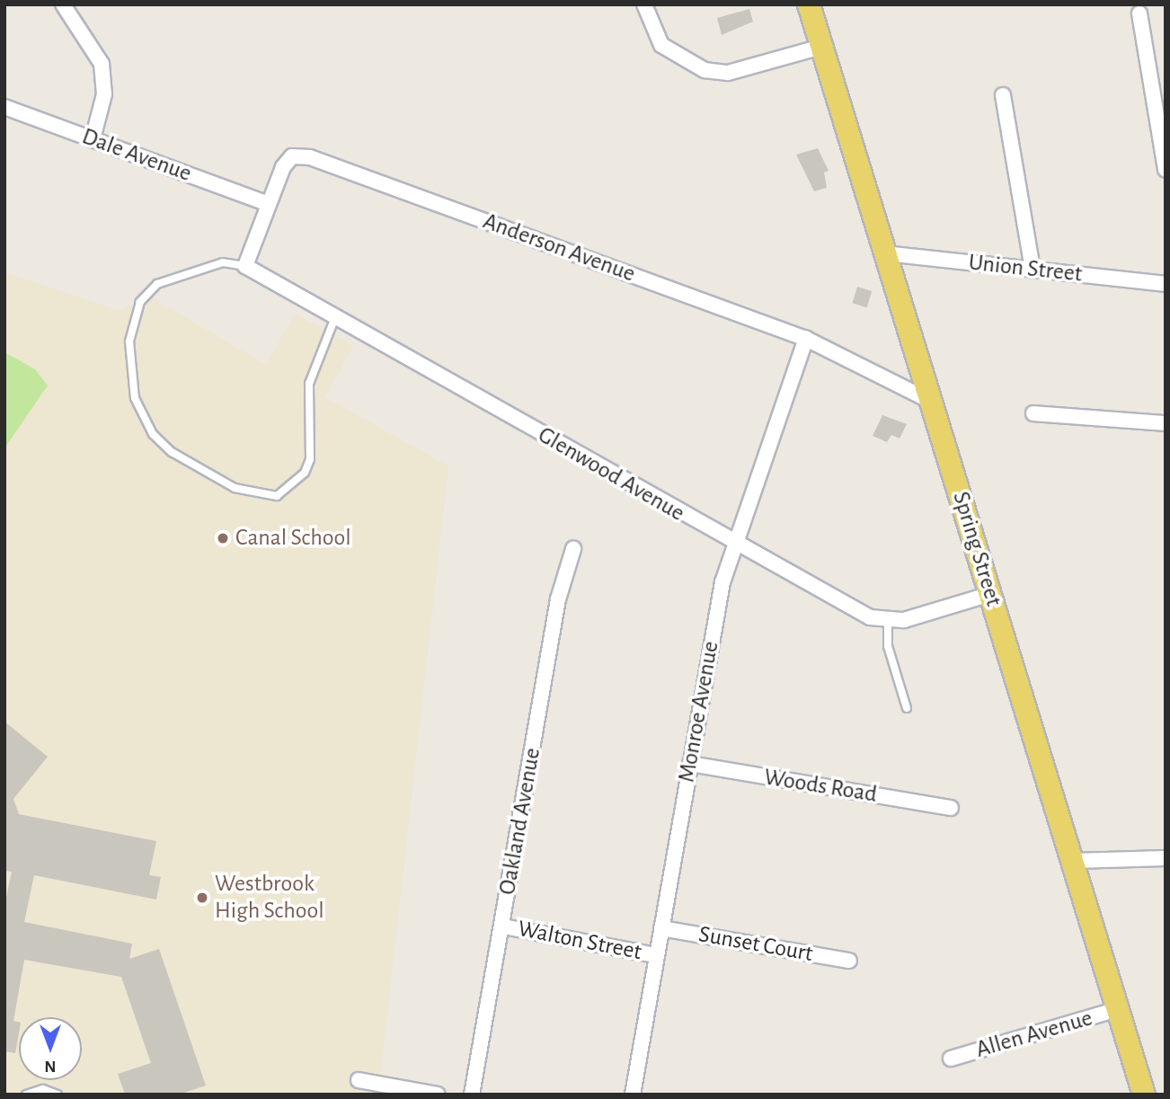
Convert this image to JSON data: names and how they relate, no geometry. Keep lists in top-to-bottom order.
{
  "streets": {
    "main road": ["Spring Street"],
    "street": [
      "Dale Avenue",
      "Anderson Avenue",
      "Union Street",
      "Glenwood Avenue",
      "Monroe Avenue",
      "Woods Road",
      "Oakland Avenue",
      "Walton Street",
      "Sunset Court",
      "Allen Avenue"
    ]
  },
  "crossings": [
    ["Dale Avenue", "Anderson Avenue"],
    ["Anderson Avenue", "Glenwood Avenue"],
    ["Anderson Avenue", "Spring Street"],
    ["Anderson Avenue", "Monroe Avenue"],
    ["Union Street", "Spring Street"],
    ["Glenwood Avenue", "Monroe Avenue"],
    ["Spring Street", "Allen Avenue"],
    ["Monroe Avenue", "Woods Road"],
    ["Monroe Avenue", "Walton Street"],
    ["Monroe Avenue", "Sunset Court"],
    ["Oakland Avenue", "Walton Street"]
  ],
  "places": ["Canal School", "Westbrook High School"],
  "north": "bottom"
}
